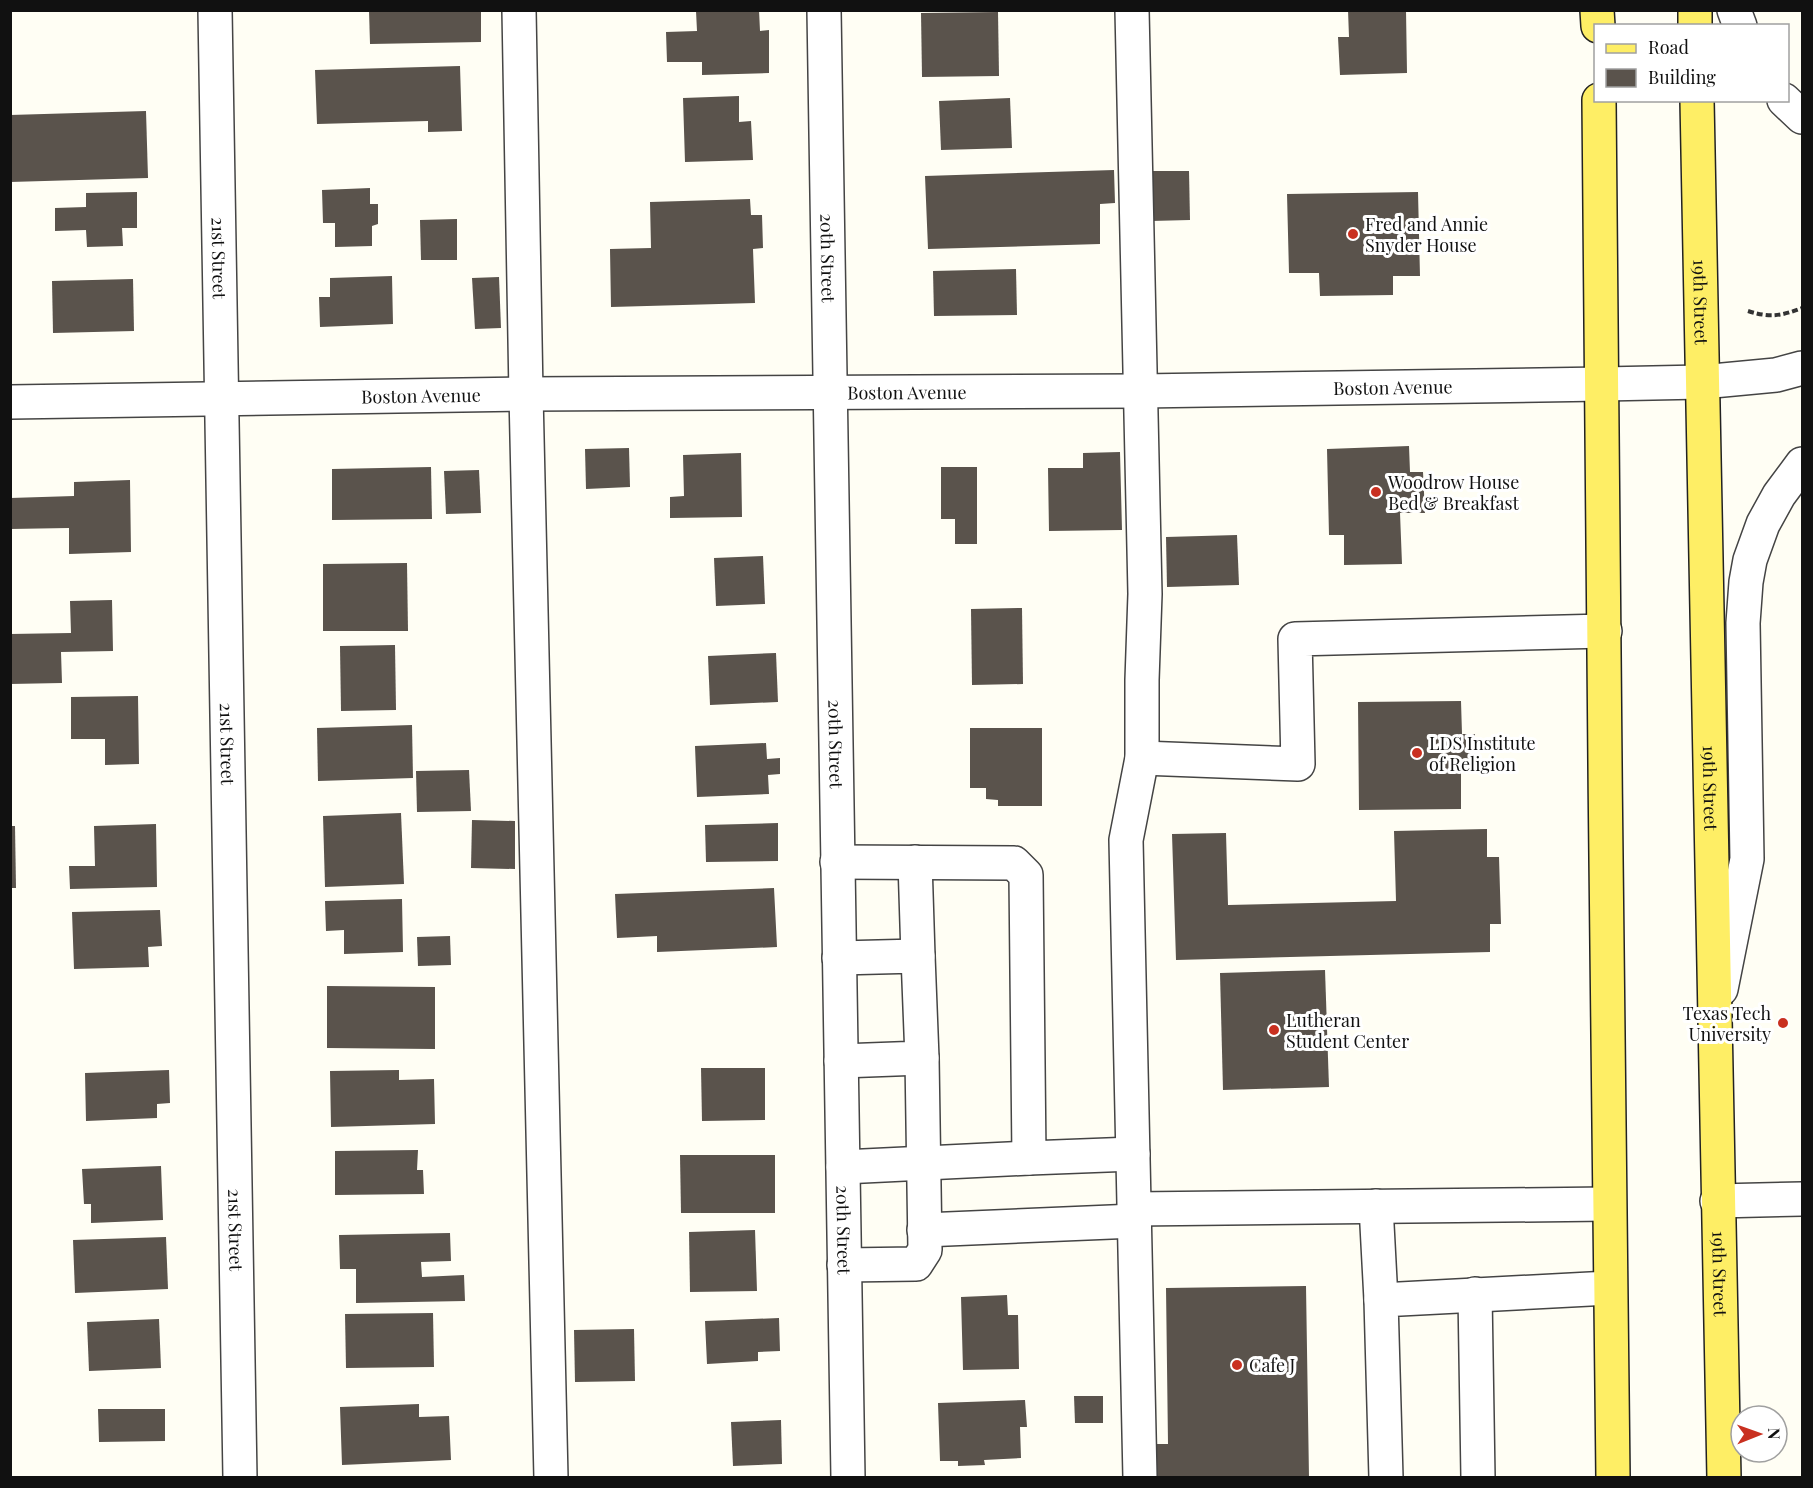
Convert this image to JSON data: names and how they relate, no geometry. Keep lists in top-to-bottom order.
{
  "streets": {
    "main road": ["19th Street"],
    "street": ["21st Street", "20th Street", "Boston Avenue"]
  },
  "crossings": [
    ["21st Street", "Boston Avenue"],
    ["20th Street", "Boston Avenue"],
    ["19th Street", "Boston Avenue"]
  ],
  "places": [
    "Fred and Annie Snyder House",
    "Woodrow House Bed & Breakfast",
    "LDS Institute of Religion",
    "Texas Tech University",
    "Lutheran Student Center",
    "Cafe J"
  ],
  "legend": ["Road", "Building"],
  "north": "right"
}
